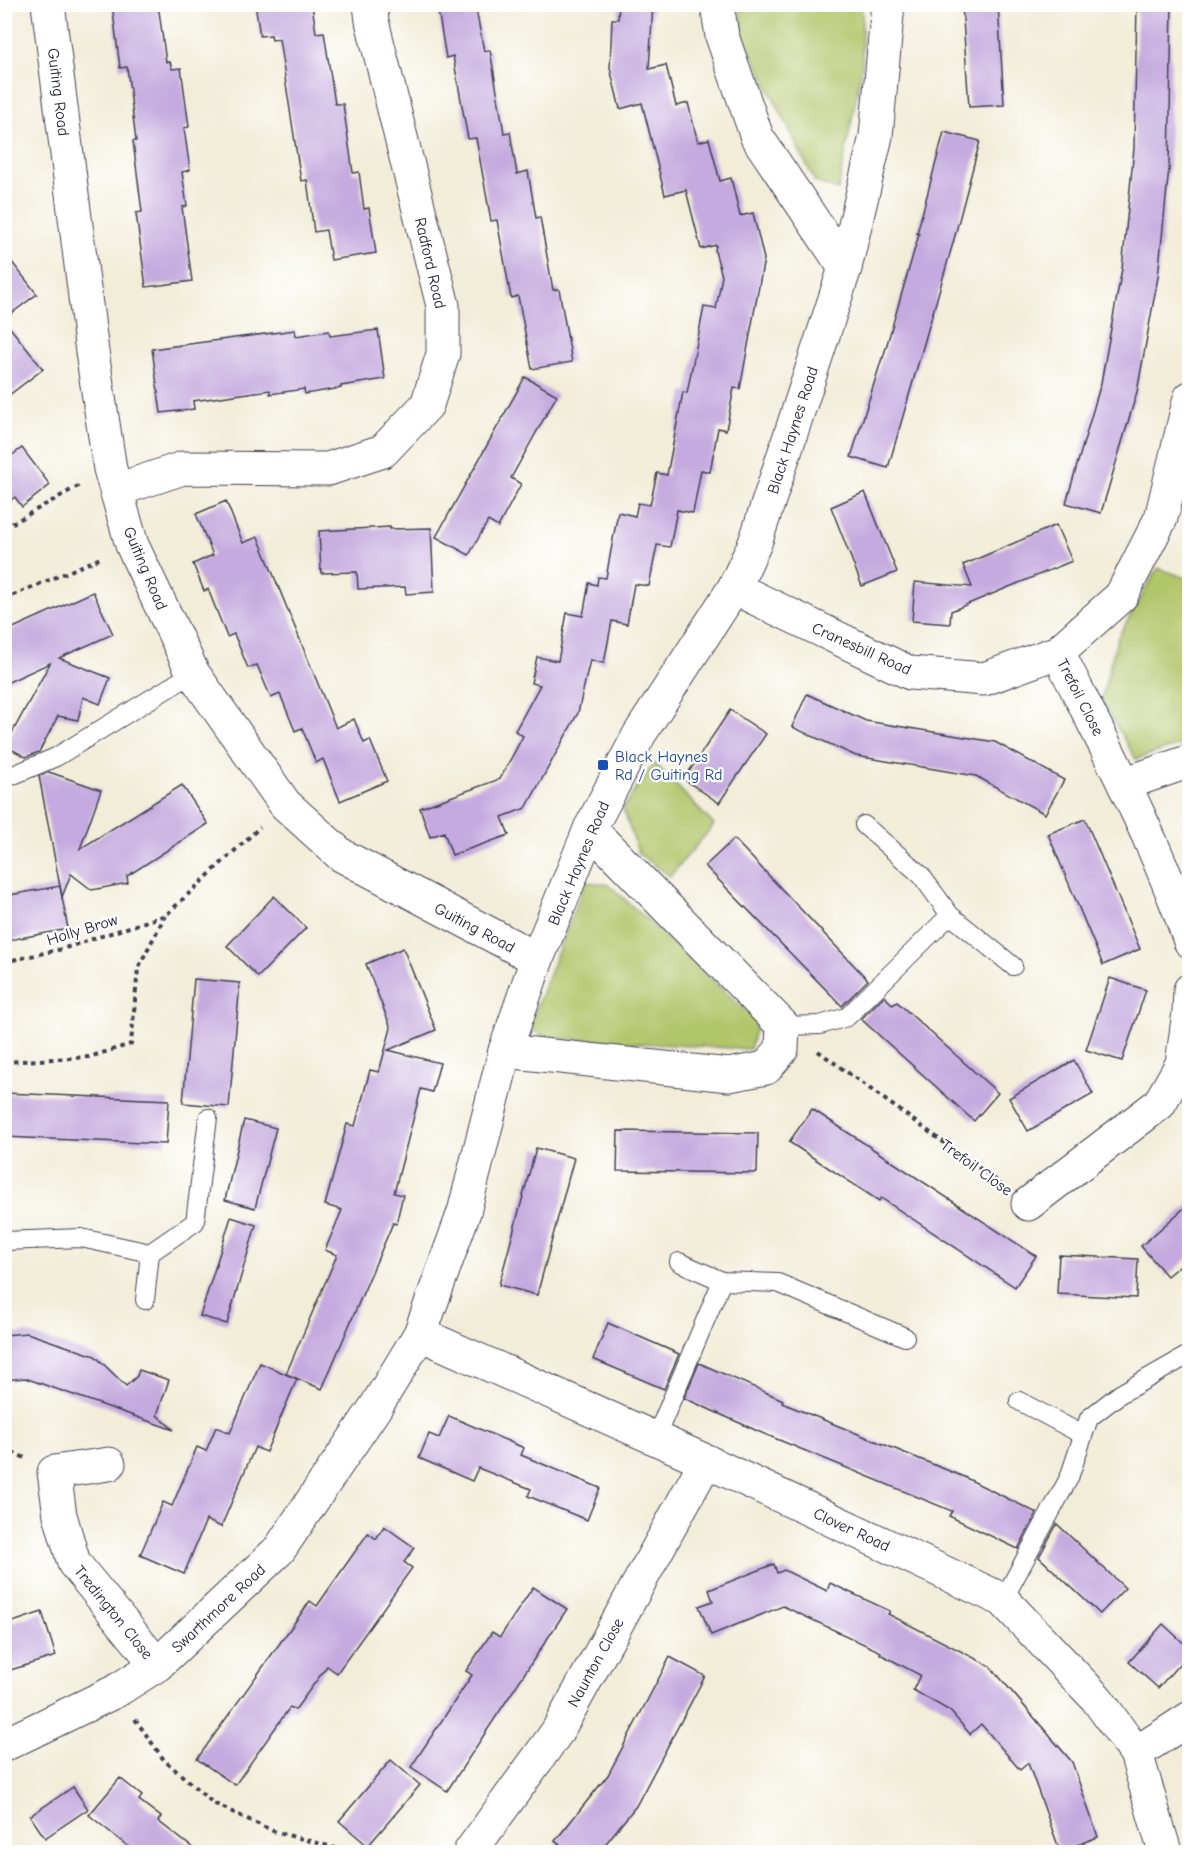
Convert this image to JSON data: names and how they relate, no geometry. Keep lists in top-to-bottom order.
{
  "streets": {
    "street": [
      "Guiting Road",
      "Radford Road",
      "Black Haynes Road",
      "Cranesbill Road",
      "Trefoil Close",
      "Clover Road",
      "Swarthmore Road",
      "Tredington Close",
      "Naunton Close"
    ],
    "path": ["Holly Brow"]
  },
  "crossings": [
    ["Guiting Road", "Radford Road"],
    ["Guiting Road", "Black Haynes Road"],
    ["Guiting Road", "Holly Brow"],
    ["Black Haynes Road", "Cranesbill Road"],
    ["Black Haynes Road", "Clover Road"],
    ["Black Haynes Road", "Swarthmore Road"],
    ["Cranesbill Road", "Trefoil Close"],
    ["Clover Road", "Naunton Close"],
    ["Swarthmore Road", "Tredington Close"]
  ],
  "places": {
    "transit": ["Black Haynes Rd / Guiting Rd"]
  }
}
